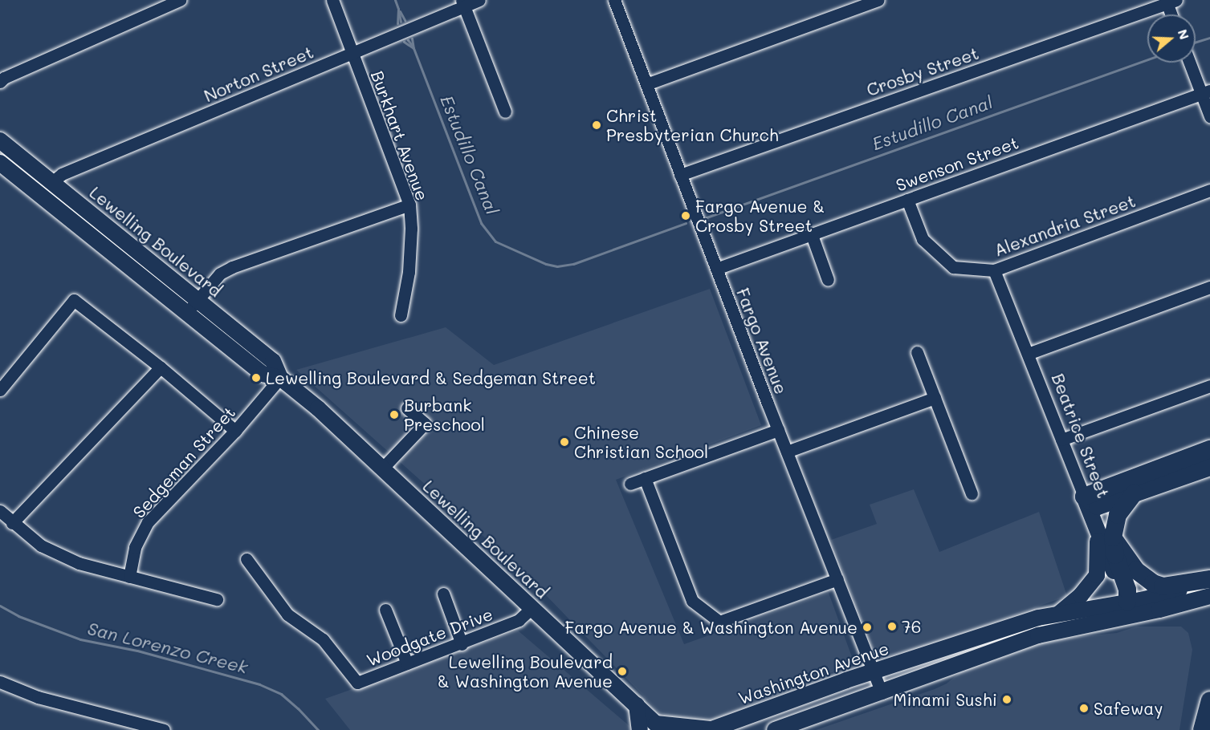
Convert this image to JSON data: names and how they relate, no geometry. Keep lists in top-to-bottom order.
{
  "streets": {
    "main road": ["Lewelling Boulevard", "Beatrice Street", "Washington Avenue"],
    "street": [
      "Crosby Street",
      "Norton Street",
      "Burkhart Avenue",
      "Swenson Street",
      "Alexandria Street",
      "Fargo Avenue",
      "Sedgeman Street",
      "Woodgate Drive"
    ]
  },
  "crossings": [
    ["Crosby Street", "Fargo Avenue"],
    ["Norton Street", "Burkhart Avenue"],
    ["Norton Street", "Lewelling Boulevard"],
    ["Swenson Street", "Alexandria Street"],
    ["Swenson Street", "Fargo Avenue"],
    ["Alexandria Street", "Beatrice Street"],
    ["Lewelling Boulevard", "Sedgeman Street"],
    ["Lewelling Boulevard", "Woodgate Drive"],
    ["Fargo Avenue", "Washington Avenue"]
  ],
  "water": ["Estudillo Canal", "San Lorenzo Creek"],
  "places": [
    "Christ Presbyterian Church",
    "Fargo Avenue & Crosby Street",
    "Lewelling Boulevard & Sedgeman Street",
    "Burbank Preschool",
    "Chinese Christian School",
    "76",
    "Fargo Avenue & Washington Avenue",
    "Lewelling Boulevard & Washington Avenue",
    "Minami Sushi",
    "Safeway"
  ],
  "north": "right"
}
